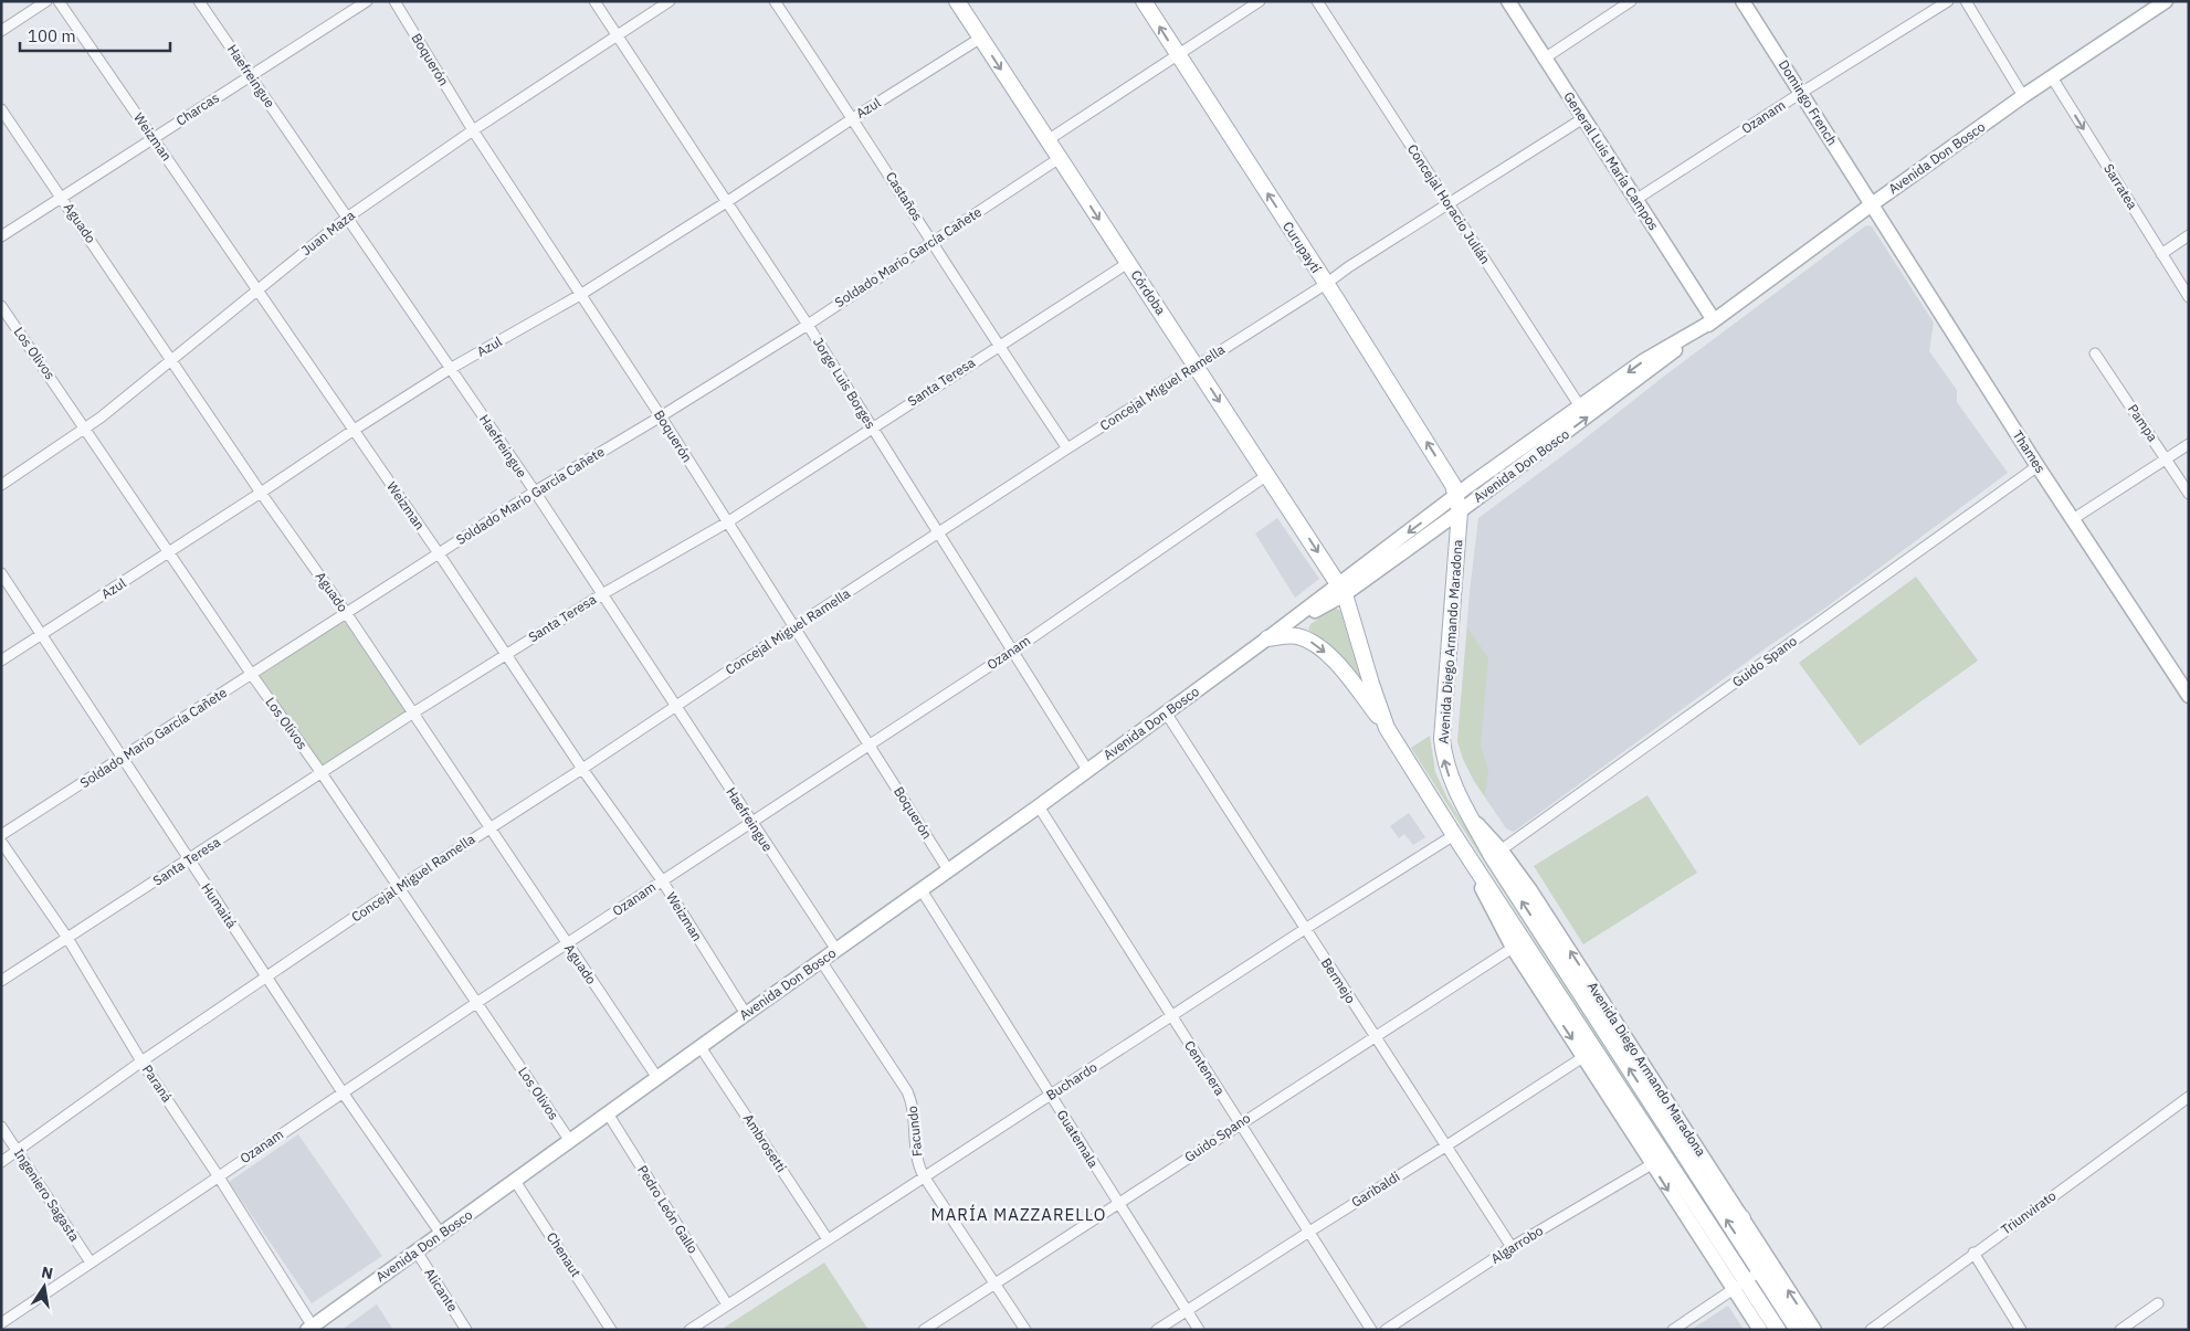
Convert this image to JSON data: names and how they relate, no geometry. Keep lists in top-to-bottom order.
{
  "streets": {
    "main road": [
      "Domingo French",
      "Avenida Don Bosco",
      "General Luis María Campos",
      "Curupaytí",
      "Córdoba",
      "Thames",
      "Avenida Diego Armando Maradona"
    ],
    "street": [
      "Boquerón",
      "Haefreingue",
      "Azul",
      "Charcas",
      "Ozanam",
      "Weizman",
      "Sarratea",
      "Castaños",
      "Concejal Horacio Julián",
      "Aguado",
      "Juan Maza",
      "Soldado Mario García Cañete",
      "Los Olivos",
      "Santa Teresa",
      "Jorge Luis Borges",
      "Concejal Miguel Ramella",
      "Pampa",
      "Guido Spano",
      "Humaitá",
      "Bermejo",
      "Centenera",
      "Buchardo",
      "Paraná",
      "Facundo",
      "Guatemala",
      "Ambrosetti",
      "Garibaldi",
      "Ingeniero Sagasta",
      "Pedro León Gallo",
      "Triunvirato",
      "Algarrobo",
      "Chenaut",
      "Alicante"
    ]
  },
  "crossings": [
    ["Boquerón", "Azul"],
    ["Boquerón", "Ozanam"],
    ["Boquerón", "Avenida Don Bosco"],
    ["Boquerón", "Juan Maza"],
    ["Boquerón", "Soldado Mario García Cañete"],
    ["Boquerón", "Santa Teresa"],
    ["Boquerón", "Concejal Miguel Ramella"],
    ["Haefreingue", "Azul"],
    ["Haefreingue", "Charcas"],
    ["Haefreingue", "Ozanam"],
    ["Haefreingue", "Avenida Don Bosco"],
    ["Haefreingue", "Juan Maza"],
    ["Haefreingue", "Soldado Mario García Cañete"],
    ["Haefreingue", "Santa Teresa"],
    ["Haefreingue", "Concejal Miguel Ramella"],
    ["Domingo French", "Ozanam"],
    ["Domingo French", "Avenida Don Bosco"],
    ["Domingo French", "Thames"],
    ["Azul", "Weizman"],
    ["Azul", "Castaños"],
    ["Azul", "Aguado"],
    ["Azul", "Córdoba"],
    ["Azul", "Los Olivos"],
    ["Azul", "Jorge Luis Borges"],
    ["Azul", "Humaitá"],
    ["Charcas", "Weizman"],
    ["Charcas", "Aguado"],
    ["Ozanam", "Weizman"],
    ["Ozanam", "General Luis María Campos"],
    ["Ozanam", "Aguado"],
    ["Ozanam", "Córdoba"],
    ["Ozanam", "Los Olivos"],
    ["Ozanam", "Jorge Luis Borges"],
    ["Ozanam", "Humaitá"],
    ["Ozanam", "Paraná"],
    ["Ozanam", "Ingeniero Sagasta"],
    ["Weizman", "Avenida Don Bosco"],
    ["Weizman", "Juan Maza"],
    ["Weizman", "Soldado Mario García Cañete"],
    ["Weizman", "Santa Teresa"],
    ["Weizman", "Concejal Miguel Ramella"],
    ["Avenida Don Bosco", "General Luis María Campos"],
    ["Avenida Don Bosco", "Sarratea"],
    ["Avenida Don Bosco", "Concejal Horacio Julián"],
    ["Avenida Don Bosco", "Aguado"],
    ["Avenida Don Bosco", "Curupaytí"],
    ["Avenida Don Bosco", "Córdoba"],
    ["Avenida Don Bosco", "Los Olivos"],
    ["Avenida Don Bosco", "Jorge Luis Borges"],
    ["Avenida Don Bosco", "Thames"],
    ["Avenida Don Bosco", "Avenida Diego Armando Maradona"],
    ["Avenida Don Bosco", "Humaitá"],
    ["Avenida Don Bosco", "Bermejo"],
    ["Avenida Don Bosco", "Centenera"],
    ["Avenida Don Bosco", "Paraná"],
    ["Avenida Don Bosco", "Facundo"],
    ["Avenida Don Bosco", "Guatemala"],
    ["Avenida Don Bosco", "Ambrosetti"],
    ["Avenida Don Bosco", "Pedro León Gallo"],
    ["Avenida Don Bosco", "Chenaut"],
    ["Avenida Don Bosco", "Alicante"],
    ["General Luis María Campos", "Concejal Miguel Ramella"],
    ["Castaños", "Soldado Mario García Cañete"],
    ["Castaños", "Santa Teresa"],
    ["Castaños", "Concejal Miguel Ramella"],
    ["Concejal Horacio Julián", "Concejal Miguel Ramella"],
    ["Aguado", "Juan Maza"],
    ["Aguado", "Soldado Mario García Cañete"],
    ["Aguado", "Santa Teresa"],
    ["Aguado", "Concejal Miguel Ramella"],
    ["Juan Maza", "Los Olivos"],
    ["Juan Maza", "Jorge Luis Borges"],
    ["Curupaytí", "Concejal Miguel Ramella"],
    ["Curupaytí", "Avenida Diego Armando Maradona"],
    ["Soldado Mario García Cañete", "Córdoba"],
    ["Soldado Mario García Cañete", "Los Olivos"],
    ["Soldado Mario García Cañete", "Jorge Luis Borges"],
    ["Soldado Mario García Cañete", "Humaitá"],
    ["Córdoba", "Santa Teresa"],
    ["Córdoba", "Concejal Miguel Ramella"],
    ["Los Olivos", "Santa Teresa"],
    ["Los Olivos", "Concejal Miguel Ramella"],
    ["Santa Teresa", "Jorge Luis Borges"],
    ["Santa Teresa", "Humaitá"],
    ["Santa Teresa", "Paraná"],
    ["Jorge Luis Borges", "Concejal Miguel Ramella"],
    ["Concejal Miguel Ramella", "Humaitá"],
    ["Concejal Miguel Ramella", "Paraná"],
    ["Concejal Miguel Ramella", "Ingeniero Sagasta"],
    ["Thames", "Guido Spano"],
    ["Avenida Diego Armando Maradona", "Guido Spano"],
    ["Guido Spano", "Bermejo"],
    ["Guido Spano", "Centenera"],
    ["Guido Spano", "Facundo"],
    ["Guido Spano", "Guatemala"],
    ["Bermejo", "Buchardo"],
    ["Bermejo", "Garibaldi"],
    ["Bermejo", "Algarrobo"],
    ["Centenera", "Buchardo"],
    ["Centenera", "Garibaldi"],
    ["Buchardo", "Facundo"],
    ["Buchardo", "Guatemala"],
    ["Buchardo", "Ambrosetti"],
    ["Buchardo", "Pedro León Gallo"],
    ["Guatemala", "Garibaldi"]
  ],
  "one_way": ["Sarratea", "Curupaytí", "Córdoba"],
  "districts": ["MARÍA MAZZARELLO"],
  "scale_bar": "100 m",
  "north": "top"
}
